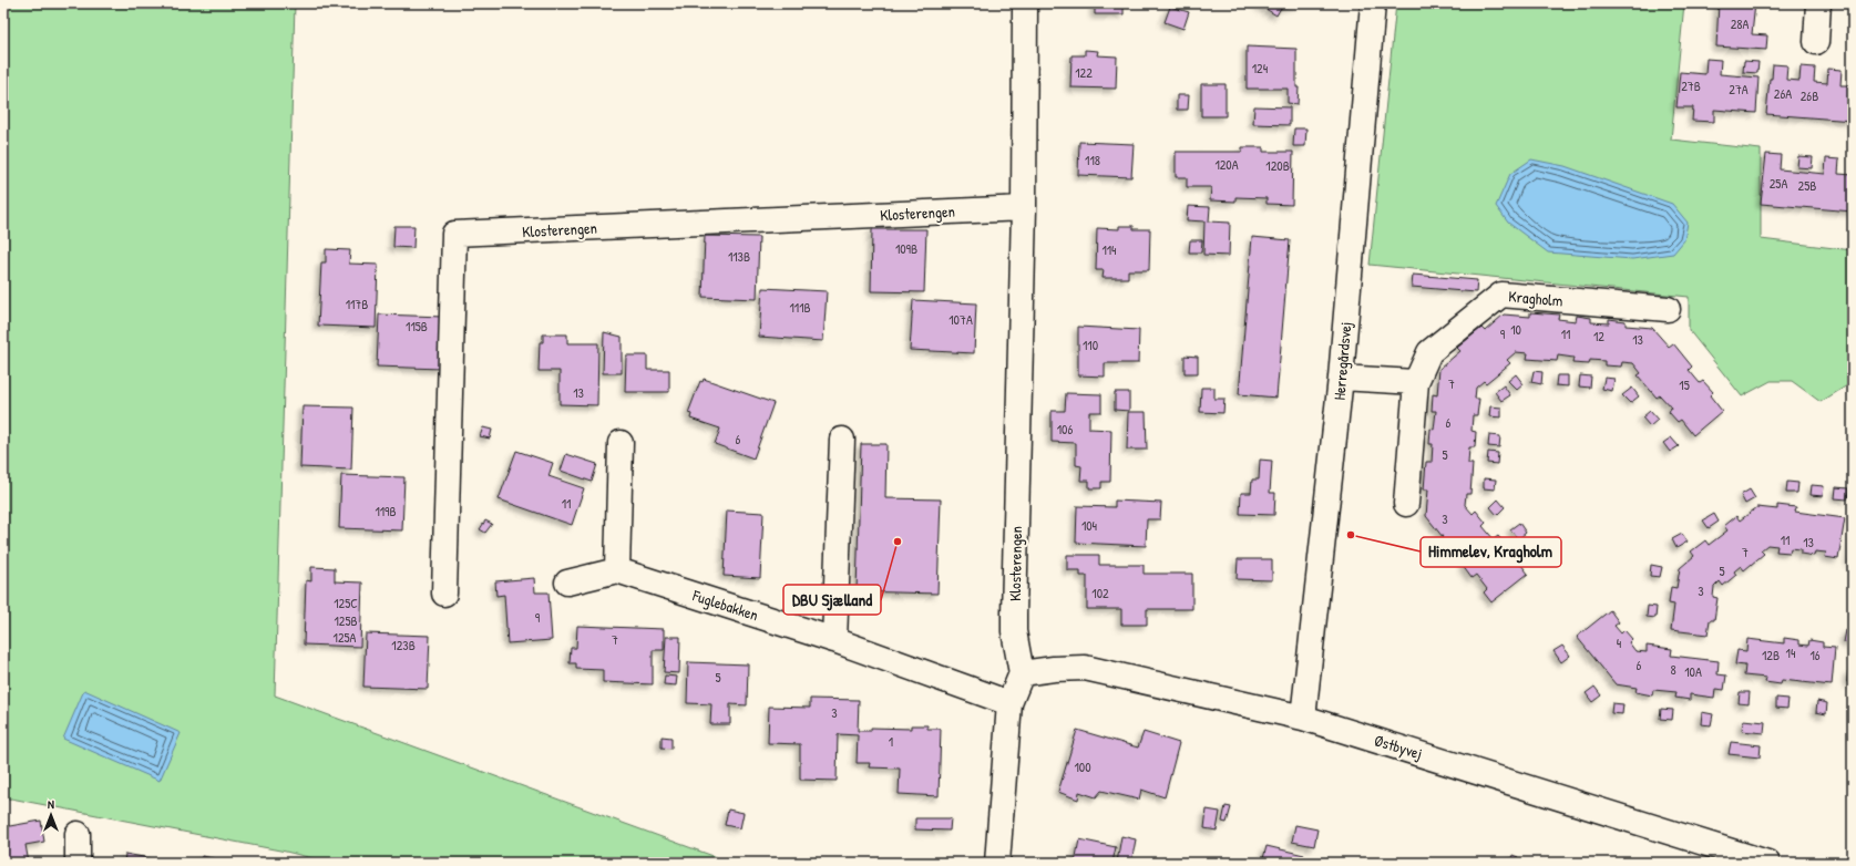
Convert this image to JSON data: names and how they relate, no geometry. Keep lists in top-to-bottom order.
{
  "streets": {
    "street": [
      "Klosterengen",
      "Kragholm",
      "Herregårdsvej",
      "Fuglebakken",
      "Østbyvej"
    ]
  },
  "crossings": [
    ["Klosterengen", "Østbyvej"],
    ["Herregårdsvej", "Østbyvej"]
  ],
  "places": ["Himmelev, Kragholm", "DBU Sjælland"],
  "house_numbers": [
    "28A",
    "124",
    "122",
    "27B",
    "27A",
    "26A",
    "26B",
    "118",
    "120A",
    "120B",
    "25A",
    "25B",
    "109B",
    "114",
    "113B",
    "117B",
    "111B",
    "107A",
    "115B",
    "10",
    "9",
    "11",
    "12",
    "13",
    "110",
    "7",
    "15",
    "13",
    "6",
    "106",
    "6",
    "5",
    "11",
    "119B",
    "3",
    "104",
    "11",
    "13",
    "7",
    "5",
    "3",
    "102",
    "125C",
    "9",
    "125B",
    "125A",
    "7",
    "4",
    "123B",
    "14",
    "12B",
    "16",
    "6",
    "8",
    "10A",
    "5",
    "3",
    "1",
    "100"
  ],
  "north": "top"
}
